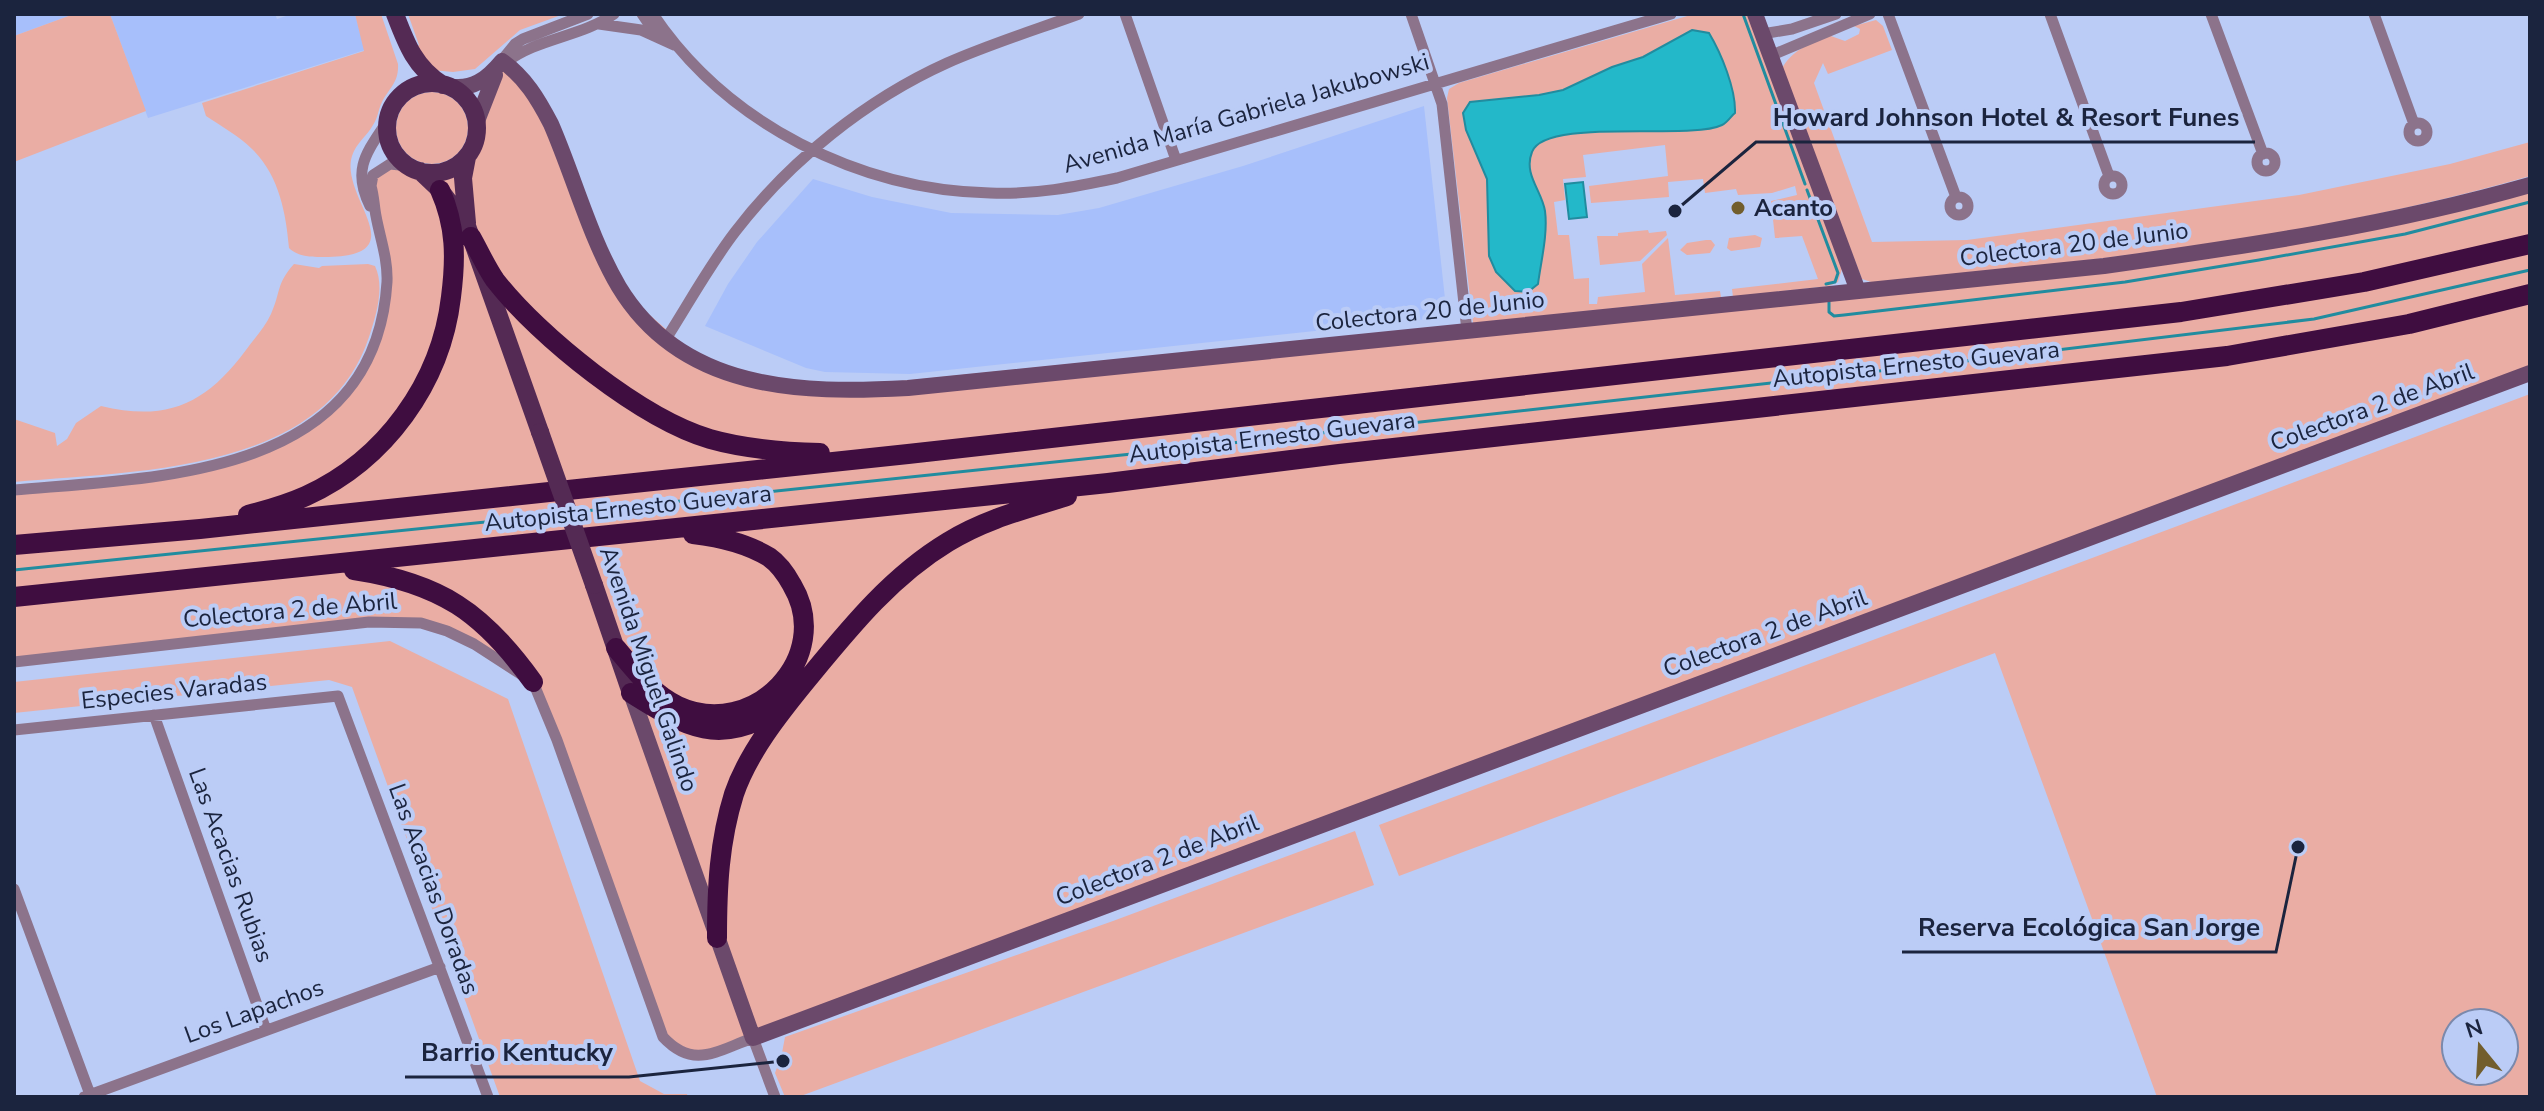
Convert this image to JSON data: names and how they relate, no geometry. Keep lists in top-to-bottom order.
{
  "streets": {
    "highway": ["Autopista Ernesto Guevara"],
    "main road": ["Colectora 20 de Junio", "Colectora 2 de Abril", "Avenida Miguel Galindo"],
    "street": [
      "Avenida María Gabriela Jakubowski",
      "Especies Varadas",
      "Las Acacias Rubias",
      "Las Acacias Doradas",
      "Los Lapachos"
    ]
  },
  "crossings": [
    ["Colectora 2 de Abril", "Avenida Miguel Galindo"],
    ["Especies Varadas", "Las Acacias Rubias"],
    ["Especies Varadas", "Las Acacias Doradas"],
    ["Las Acacias Rubias", "Los Lapachos"],
    ["Las Acacias Doradas", "Los Lapachos"]
  ],
  "places": [
    "Acanto",
    "Howard Johnson Hotel & Resort Funes",
    "Reserva Ecológica San Jorge",
    "Barrio Kentucky"
  ],
  "north": "top"
}
